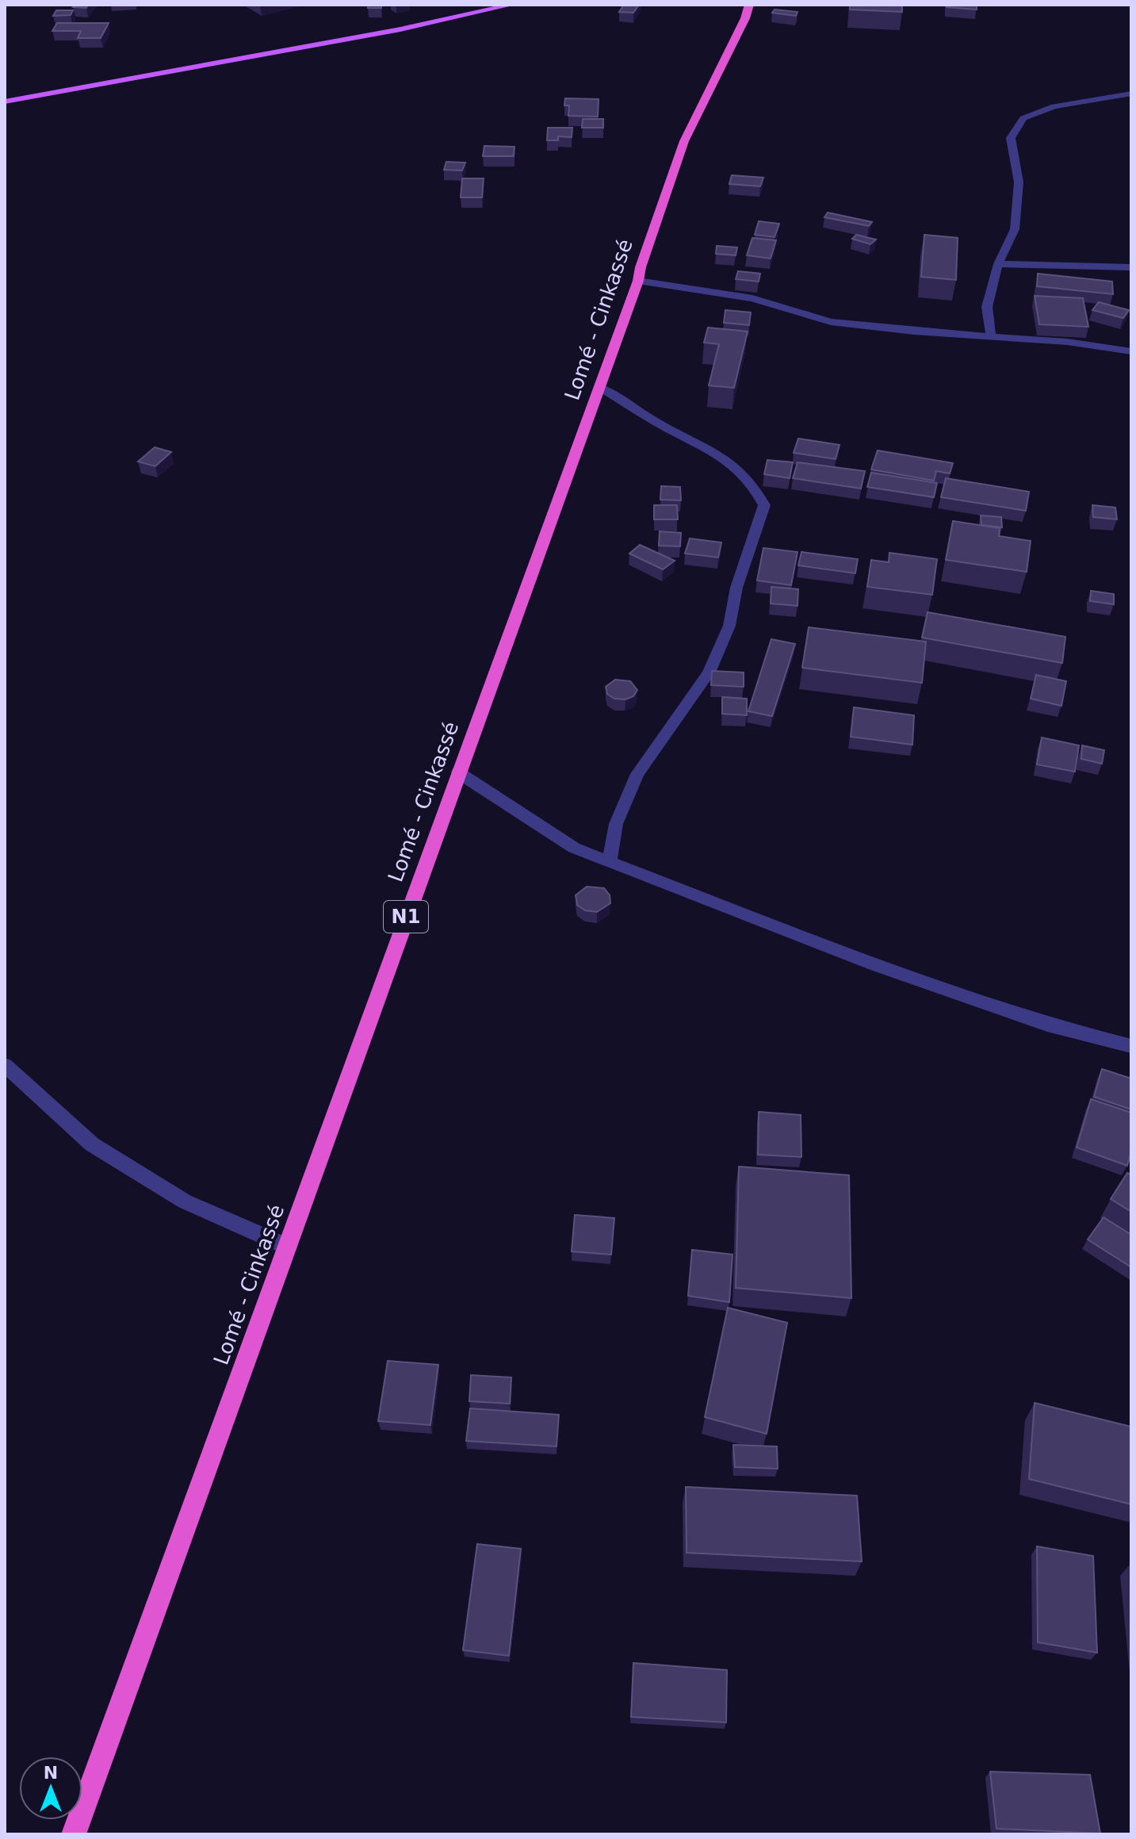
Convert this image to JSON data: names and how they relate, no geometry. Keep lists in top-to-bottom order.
{
  "streets": {
    "highway": ["Lomé - Cinkassé", "N1"]
  },
  "north": "top"
}
